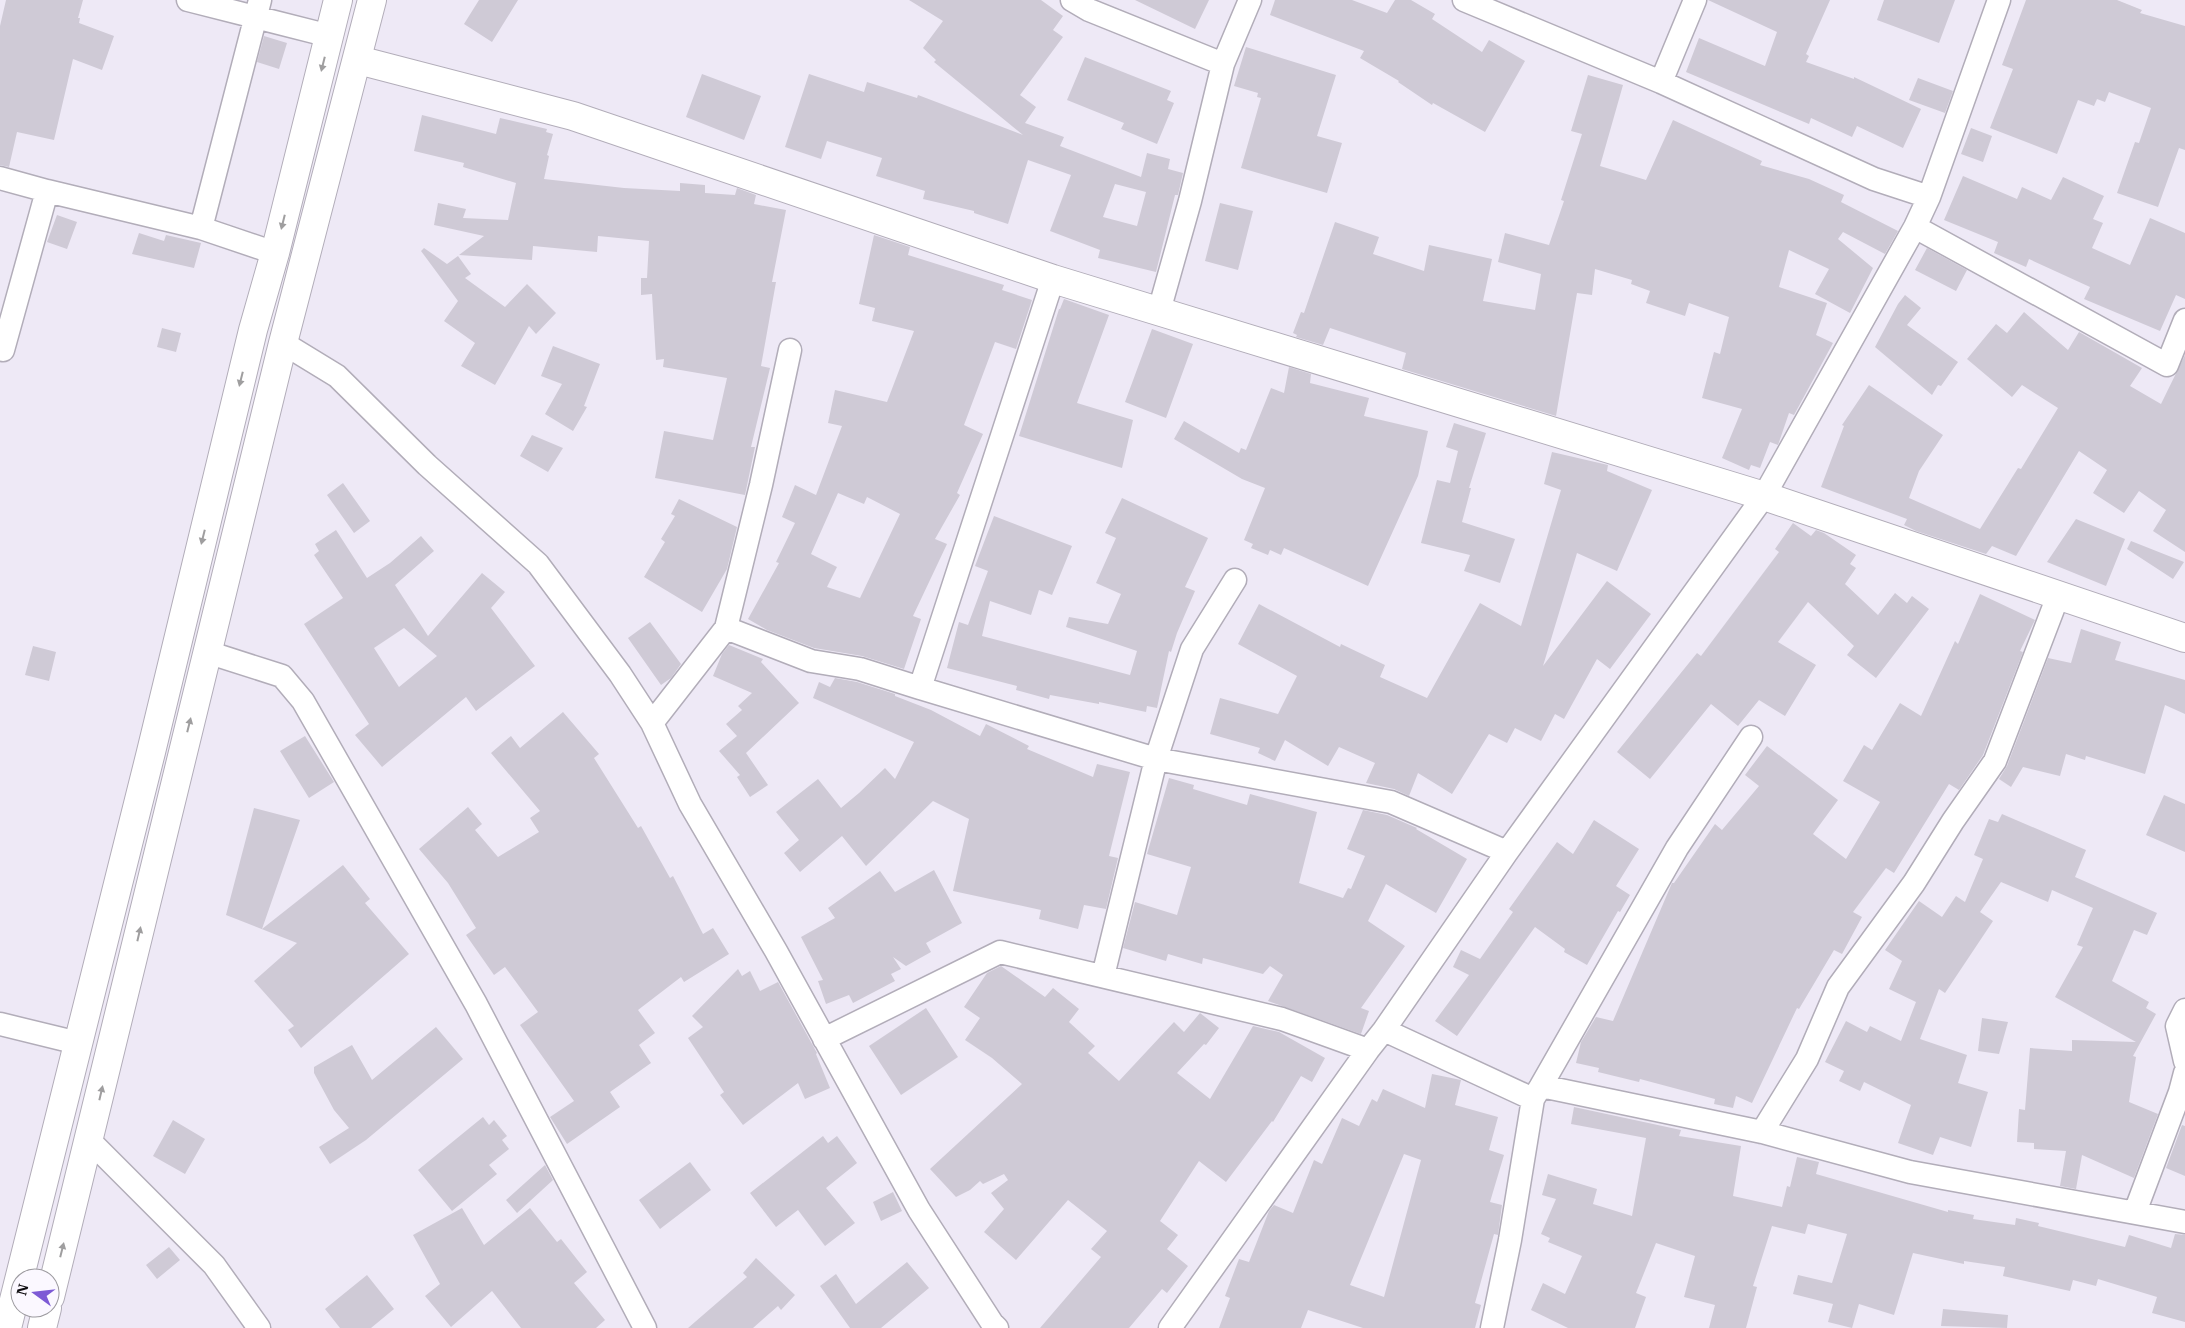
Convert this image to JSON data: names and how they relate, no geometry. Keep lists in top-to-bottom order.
{
  "north": "left"
}
